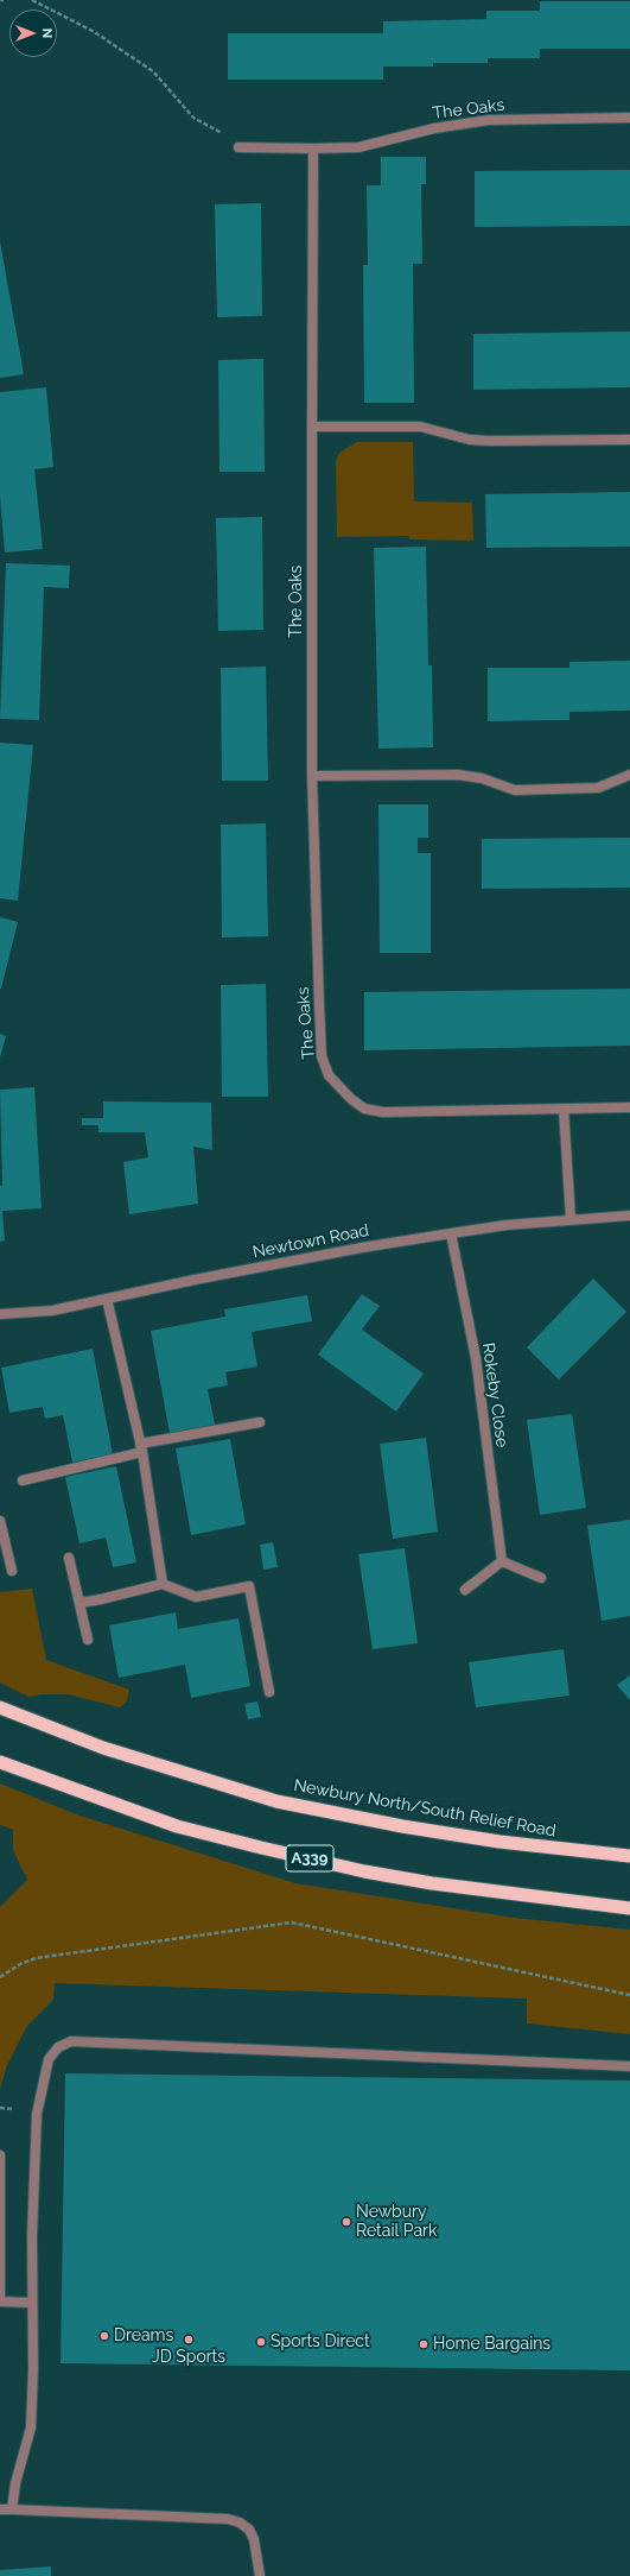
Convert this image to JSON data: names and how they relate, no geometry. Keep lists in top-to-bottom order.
{
  "streets": {
    "highway": ["Newbury North/South Relief Road", "A339"],
    "street": ["The Oaks", "Newtown Road", "Rokeby Close"]
  },
  "crossings": [
    ["Newtown Road", "Rokeby Close"]
  ],
  "places": [
    "Newbury Retail Park",
    "Dreams",
    "JD Sports",
    "Sports Direct",
    "Home Bargains"
  ],
  "north": "right"
}
